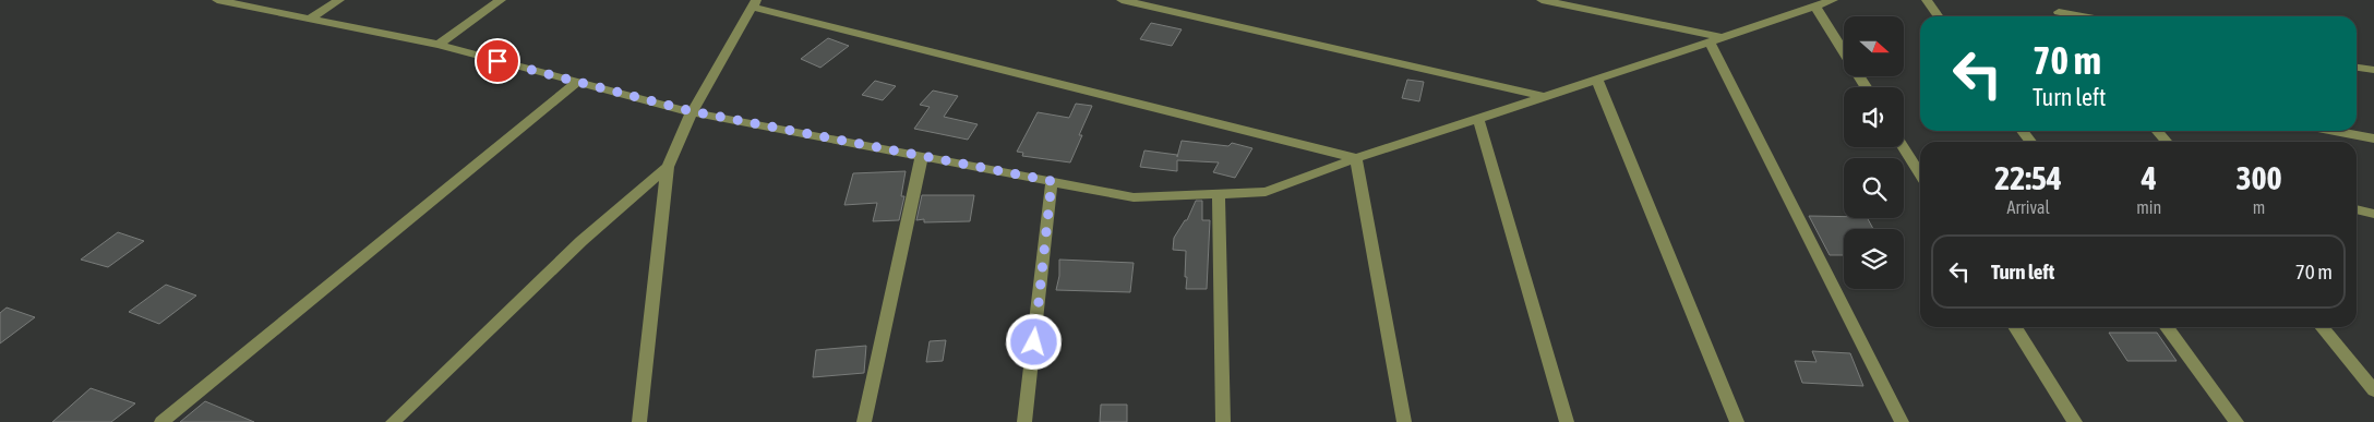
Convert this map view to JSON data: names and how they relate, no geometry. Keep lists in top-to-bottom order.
{
  "north": "right",
  "page": {
    "turn": ["70 m", "Turn left"],
    "eta": [
      "22:54",
      "Arrival",
      "4",
      "min",
      "300",
      "m"
    ],
    "list": [
      {
        "name": "Turn left",
        "value": "70 m"
      }
    ]
  }
}
